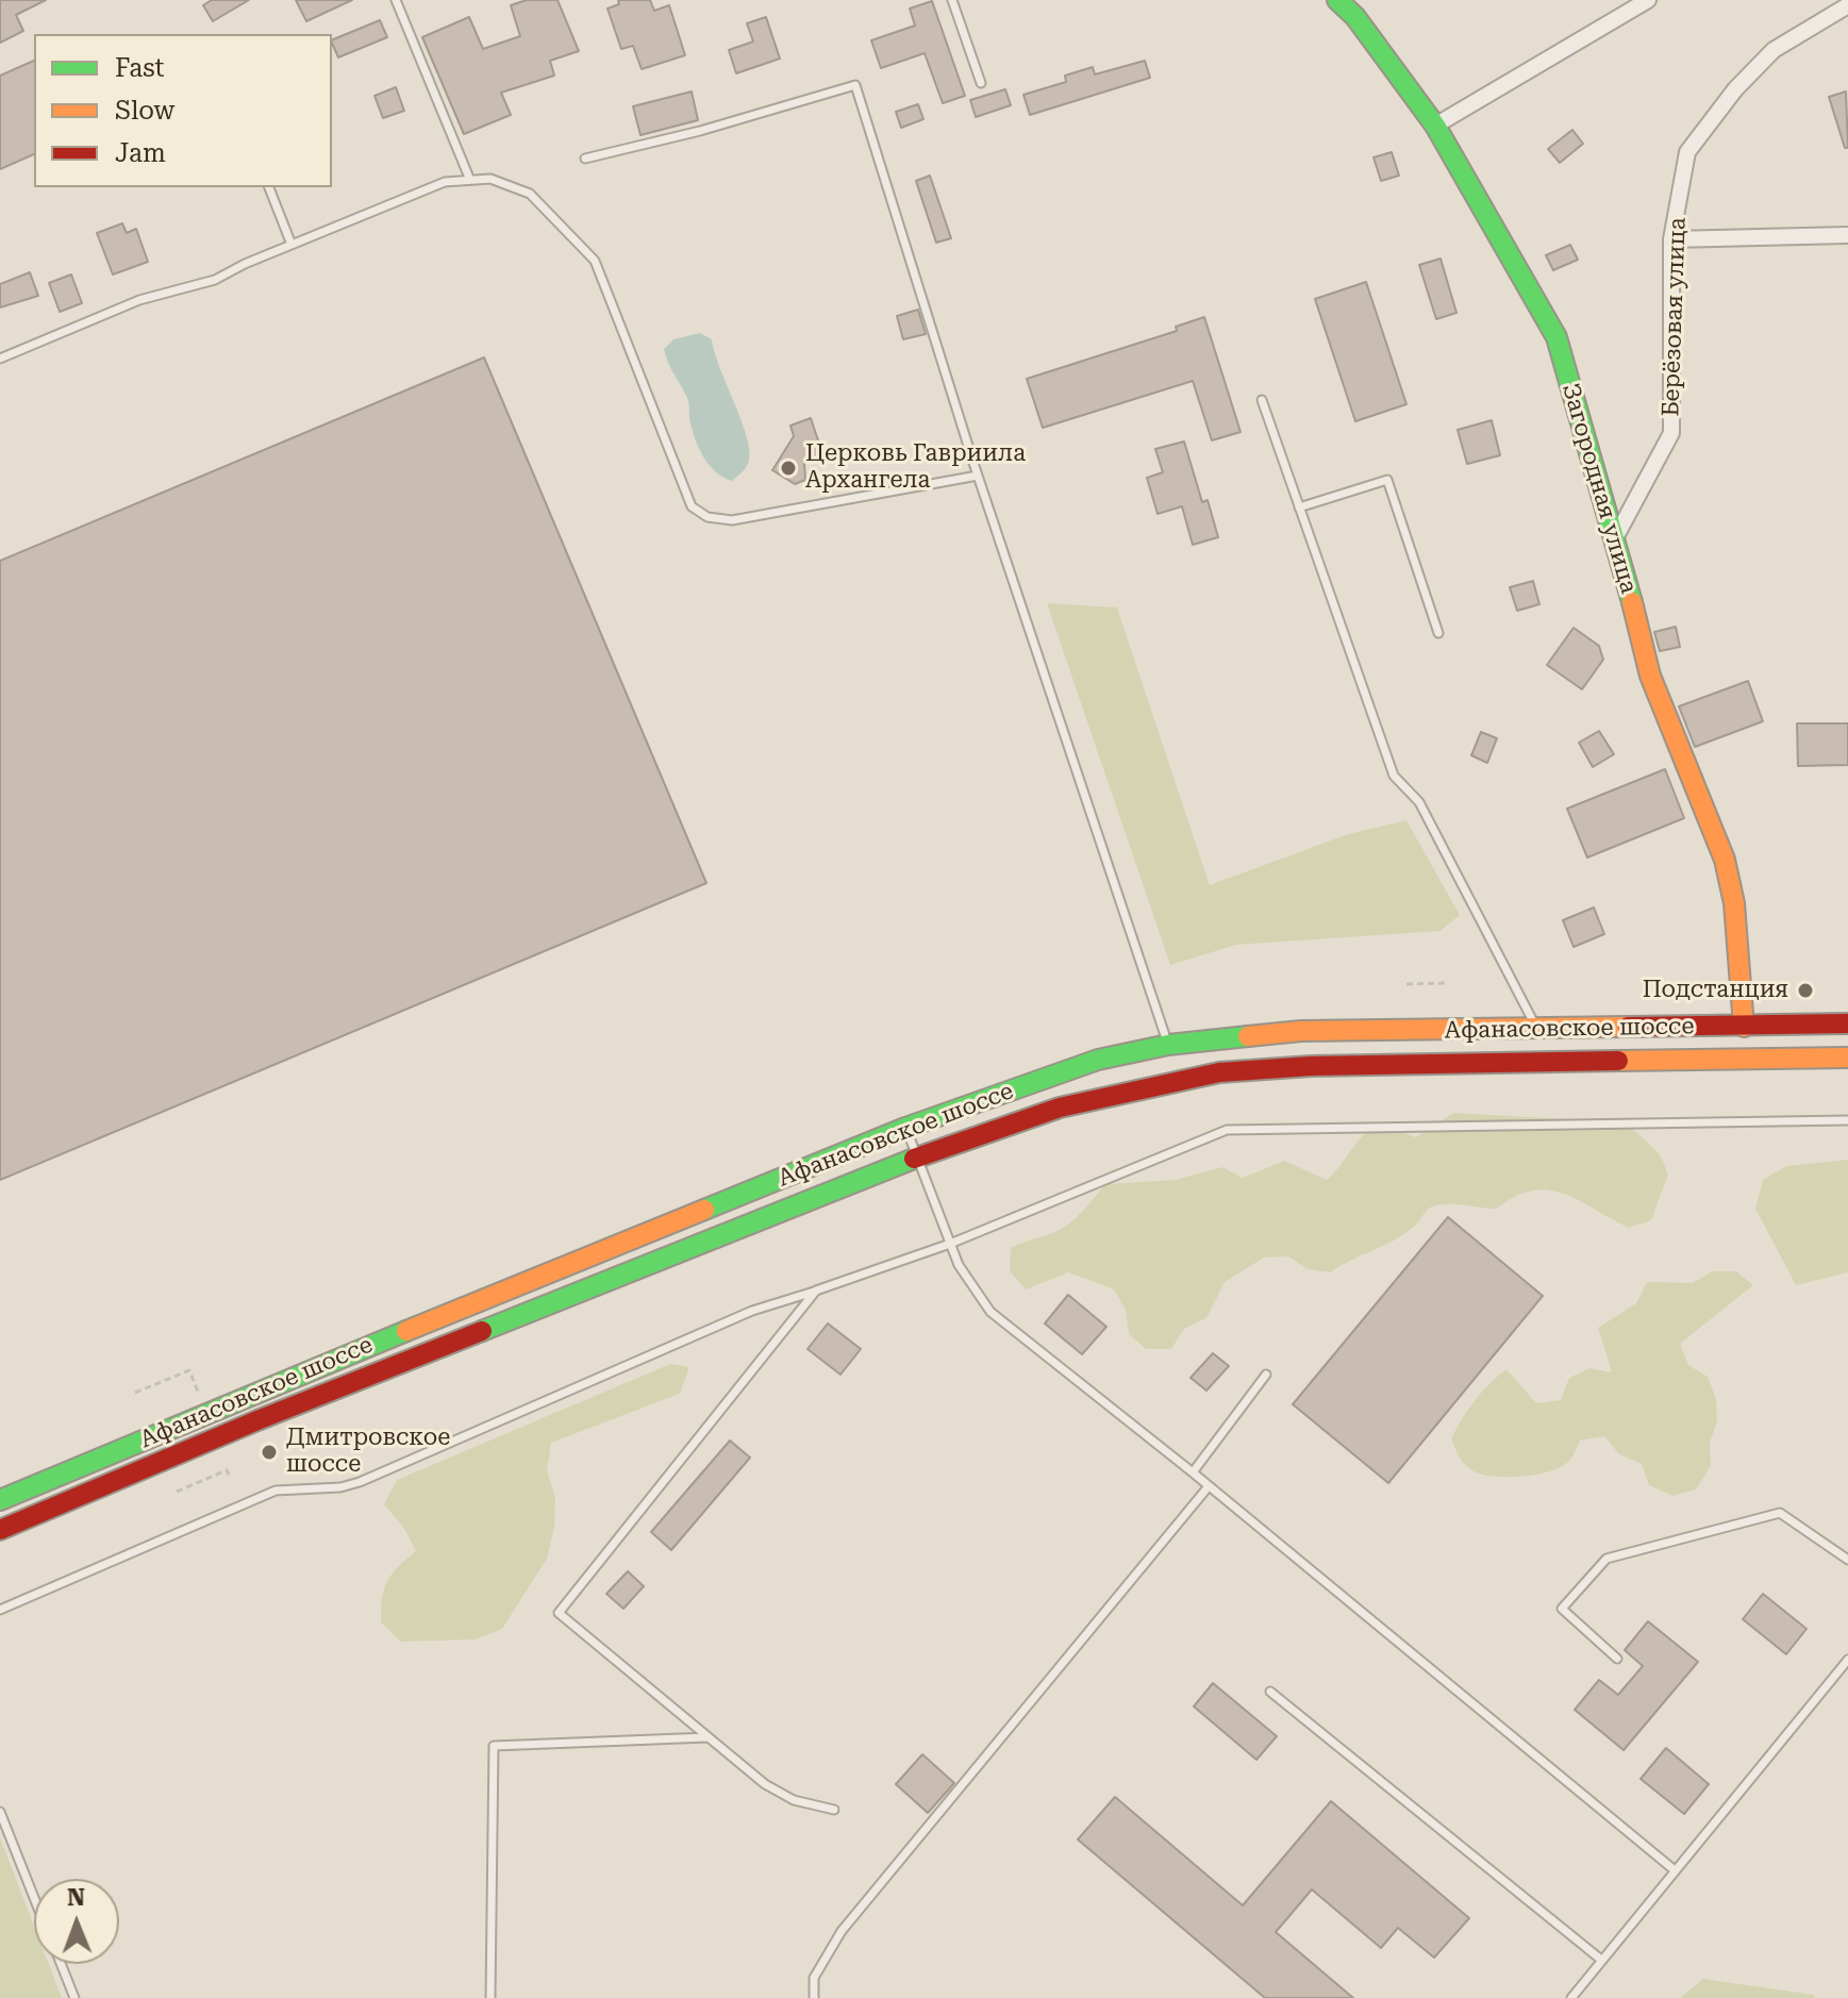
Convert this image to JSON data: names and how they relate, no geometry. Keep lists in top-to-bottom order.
{
  "streets": {
    "main road": ["Загородная улица", "Афанасовское шоссе"],
    "street": ["Берёзовая улица"]
  },
  "crossings": [
    ["Берёзовая улица", "Загородная улица"],
    ["Загородная улица", "Афанасовское шоссе"]
  ],
  "places": ["Церковь Гавриила Архангела", "Подстанция", "Дмитровское шоссе"],
  "legend": ["Fast", "Slow", "Jam"],
  "north": "top"
}
